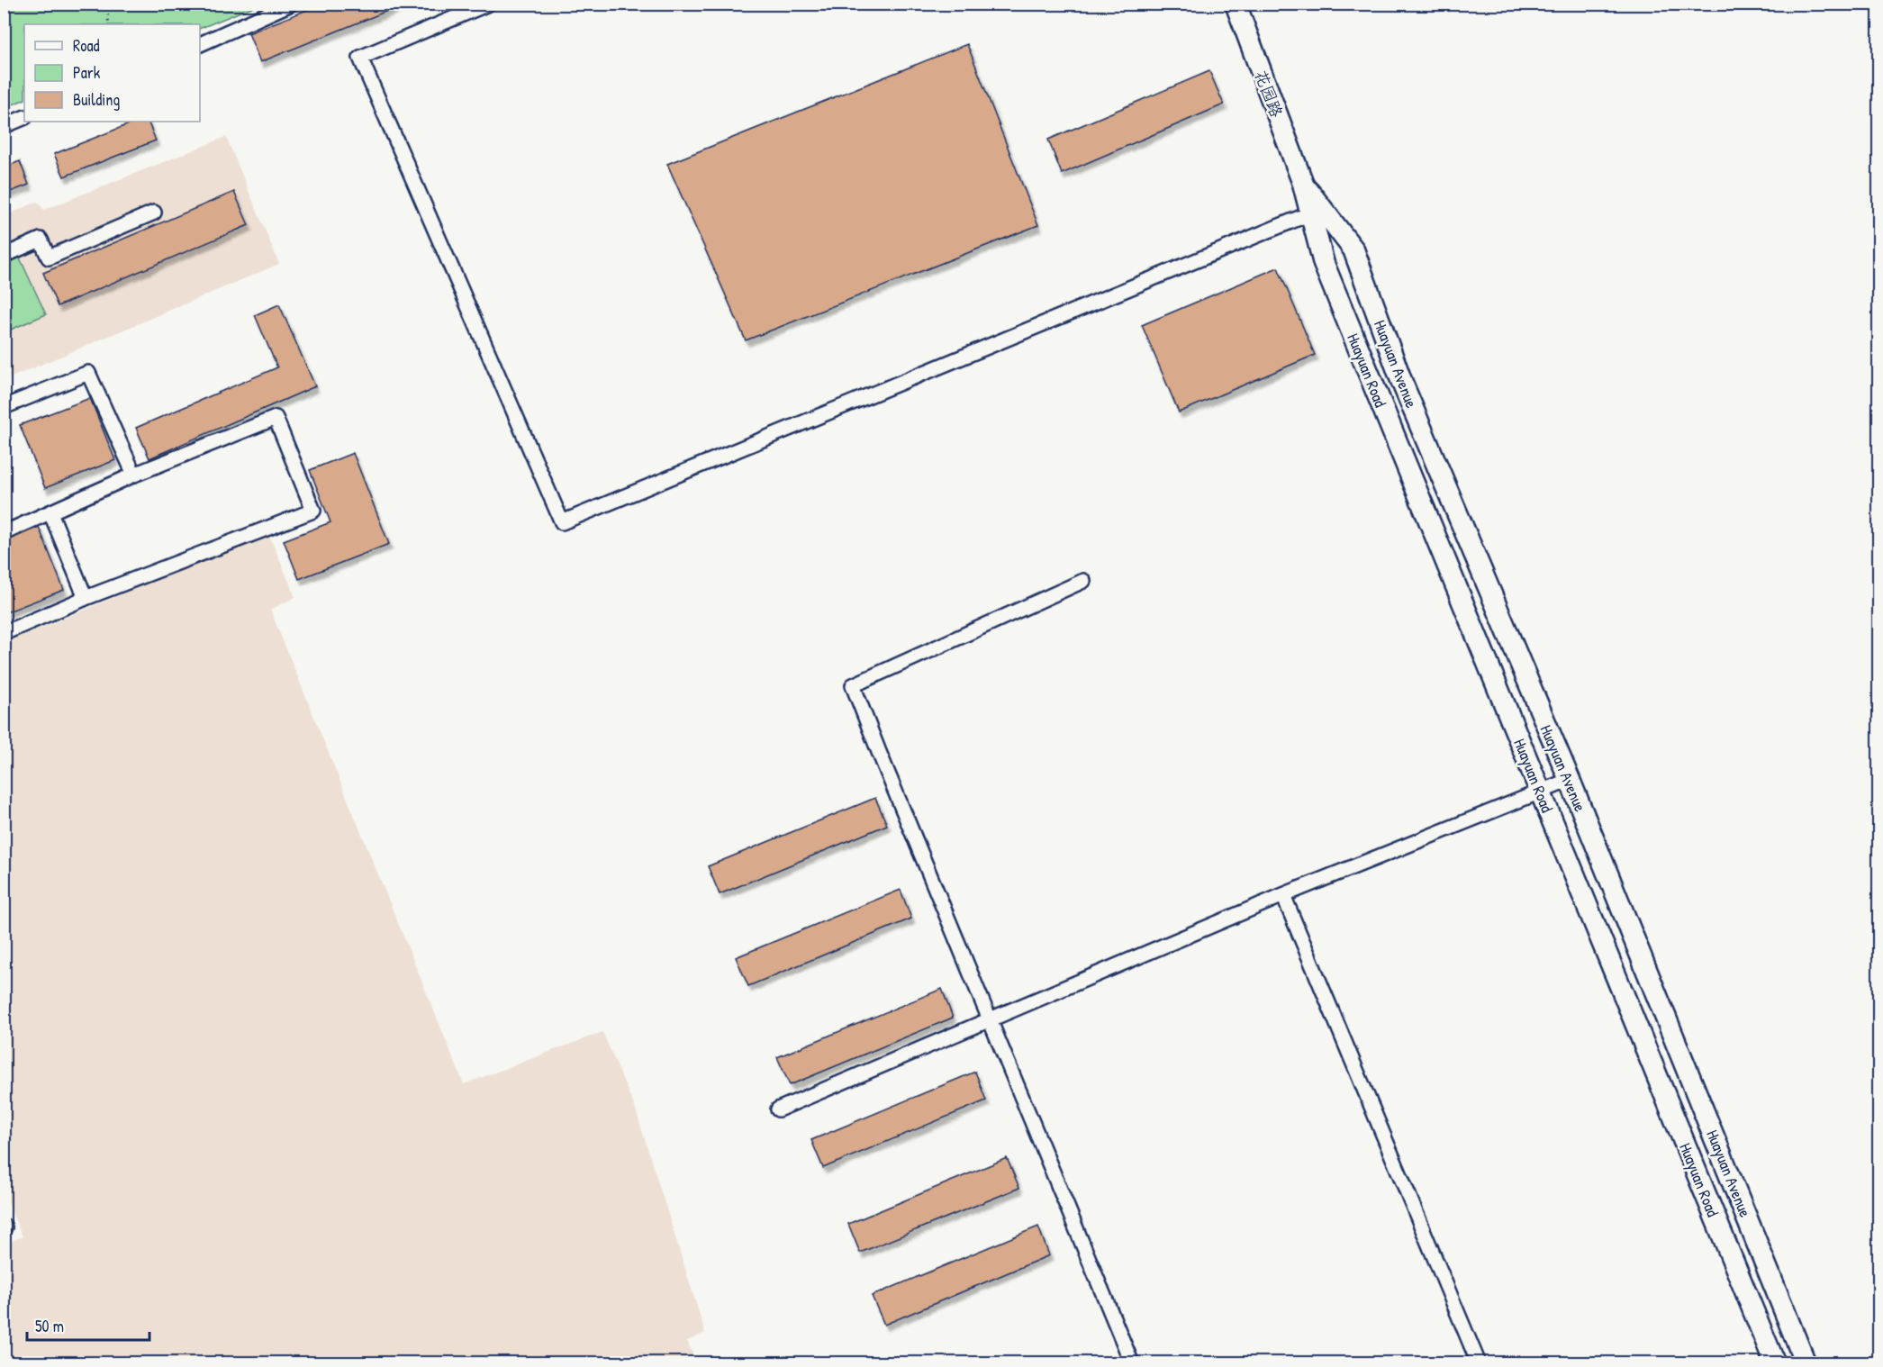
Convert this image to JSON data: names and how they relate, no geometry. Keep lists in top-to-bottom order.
{
  "streets": {
    "street": ["花园路", "Huayuan Avenue", "Huayuan Road"]
  },
  "crossings": [
    ["花园路", "Huayuan Avenue"],
    ["花园路", "Huayuan Road"],
    ["Huayuan Avenue", "Huayuan Road"]
  ],
  "legend": ["Road", "Park", "Building"],
  "scale_bar": "50 m"
}
